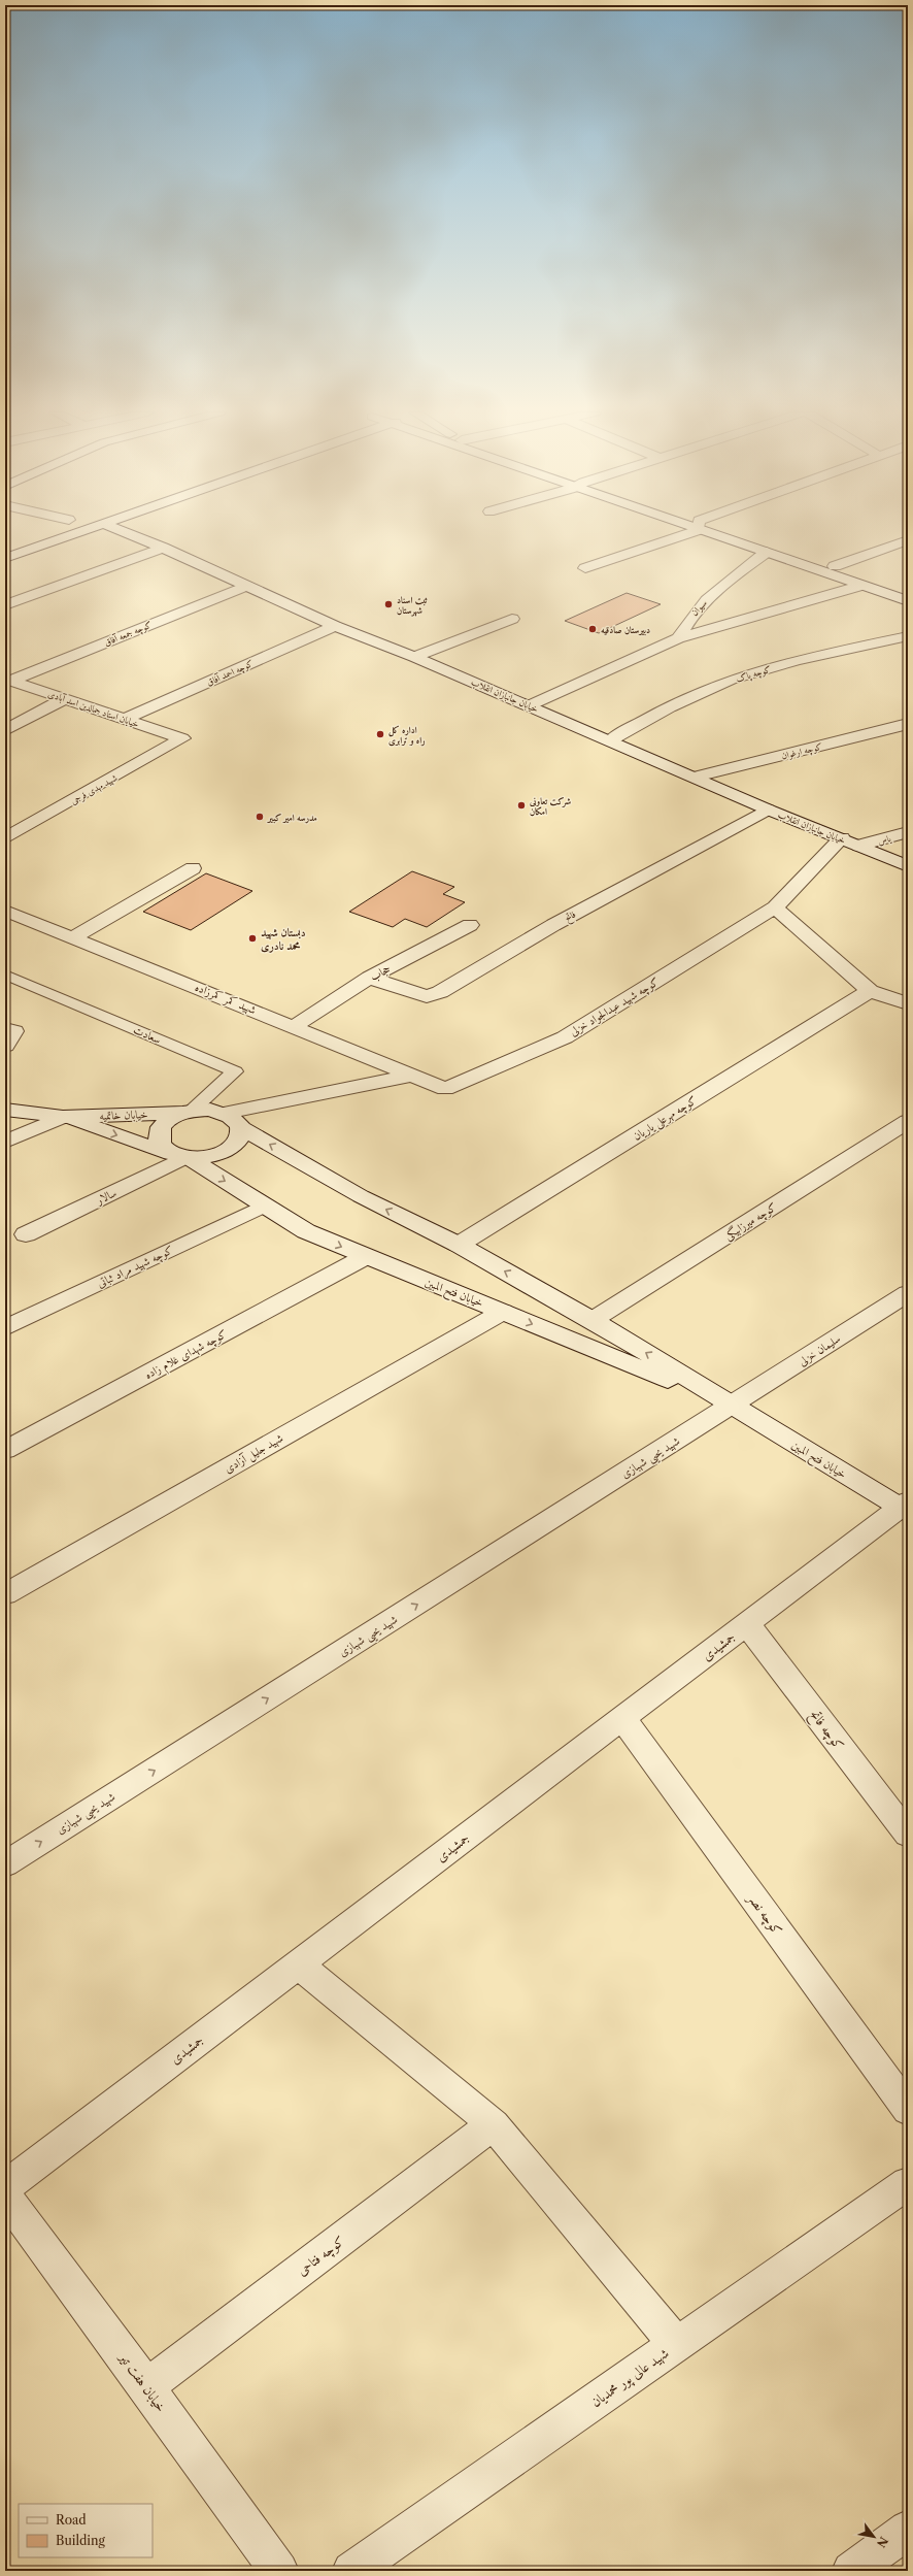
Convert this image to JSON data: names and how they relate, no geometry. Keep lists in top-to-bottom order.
{
  "streets": {
    "street": [
      "سیوان",
      "کوچه جمعه آفاق",
      "کوچه احمد آفاق",
      "کوچه پاک",
      "خیابان جانبازان انقلاب",
      "خیابان استاد جمالدین اسد آبادی",
      "کوچه ارغوان",
      "شهید مهدی فرجی",
      "یاس",
      "فاتح",
      "حجاب",
      "شهید کمر کمرزاده",
      "کوچه شهید عبدالجواد خزلی",
      "خیابان خاتمیه",
      "کوچه مهرعلی یاریان",
      "سالار",
      "کوچه میرزابیگی",
      "کوچه شهید مراد ثباتی",
      "خیابان فتح المبین",
      "سلیمان خزلی",
      "کوچه شهدای غلام زاده",
      "شهید جلیل آزادی",
      "شهید یحیی شهبازی",
      "جمشیدی",
      "کوچه فاتح",
      "کوچه نصر",
      "کوچه فتاحی",
      "شهید عالی پور محمدیان",
      "خیابان هفت تیر"
    ],
    "lane": ["سعادت"]
  },
  "crossings": [
    ["کوچه جمعه آفاق", "خیابان جانبازان انقلاب"],
    ["کوچه جمعه آفاق", "خیابان استاد جمالدین اسد آبادی"],
    ["کوچه احمد آفاق", "خیابان جانبازان انقلاب"],
    ["کوچه احمد آفاق", "خیابان استاد جمالدین اسد آبادی"],
    ["کوچه پاک", "خیابان جانبازان انقلاب"],
    ["خیابان جانبازان انقلاب", "کوچه ارغوان"],
    ["خیابان جانبازان انقلاب", "یاس"],
    ["خیابان جانبازان انقلاب", "فاتح"],
    ["خیابان جانبازان انقلاب", "کوچه شهید عبدالجواد خزلی"],
    ["خیابان استاد جمالدین اسد آبادی", "شهید مهدی فرجی"],
    ["فاتح", "حجاب"],
    ["حجاب", "شهید کمر کمرزاده"],
    ["شهید کمر کمرزاده", "کوچه شهید عبدالجواد خزلی"],
    ["سعادت", "خیابان خاتمیه"],
    ["سعادت", "سالار"],
    ["سعادت", "خیابان فتح المبین"],
    ["خیابان خاتمیه", "سالار"],
    ["خیابان خاتمیه", "خیابان فتح المبین"],
    ["کوچه مهرعلی یاریان", "خیابان فتح المبین"],
    ["سالار", "خیابان فتح المبین"],
    ["کوچه میرزابیگی", "خیابان فتح المبین"],
    ["کوچه شهید مراد ثباتی", "خیابان فتح المبین"],
    ["خیابان فتح المبین", "سلیمان خزلی"],
    ["خیابان فتح المبین", "کوچه شهدای غلام زاده"],
    ["خیابان فتح المبین", "شهید جلیل آزادی"],
    ["خیابان فتح المبین", "شهید یحیی شهبازی"],
    ["خیابان فتح المبین", "جمشیدی"],
    ["سلیمان خزلی", "شهید یحیی شهبازی"],
    ["جمشیدی", "کوچه فاتح"],
    ["جمشیدی", "کوچه نصر"],
    ["کوچه فتاحی", "خیابان هفت تیر"]
  ],
  "one_way": ["شهید یحیی شهبازی"],
  "places": [
    "ثبت اسناد شهرستان",
    "دبیرستان صادقیه",
    "اداره کل راه و ترابری",
    "شرکت تعاونی امکان",
    "مدرسه امیر کبیر",
    "دبستان شهید محمد نادری"
  ],
  "legend": ["Road", "Building"],
  "north": "bottom right"
}
